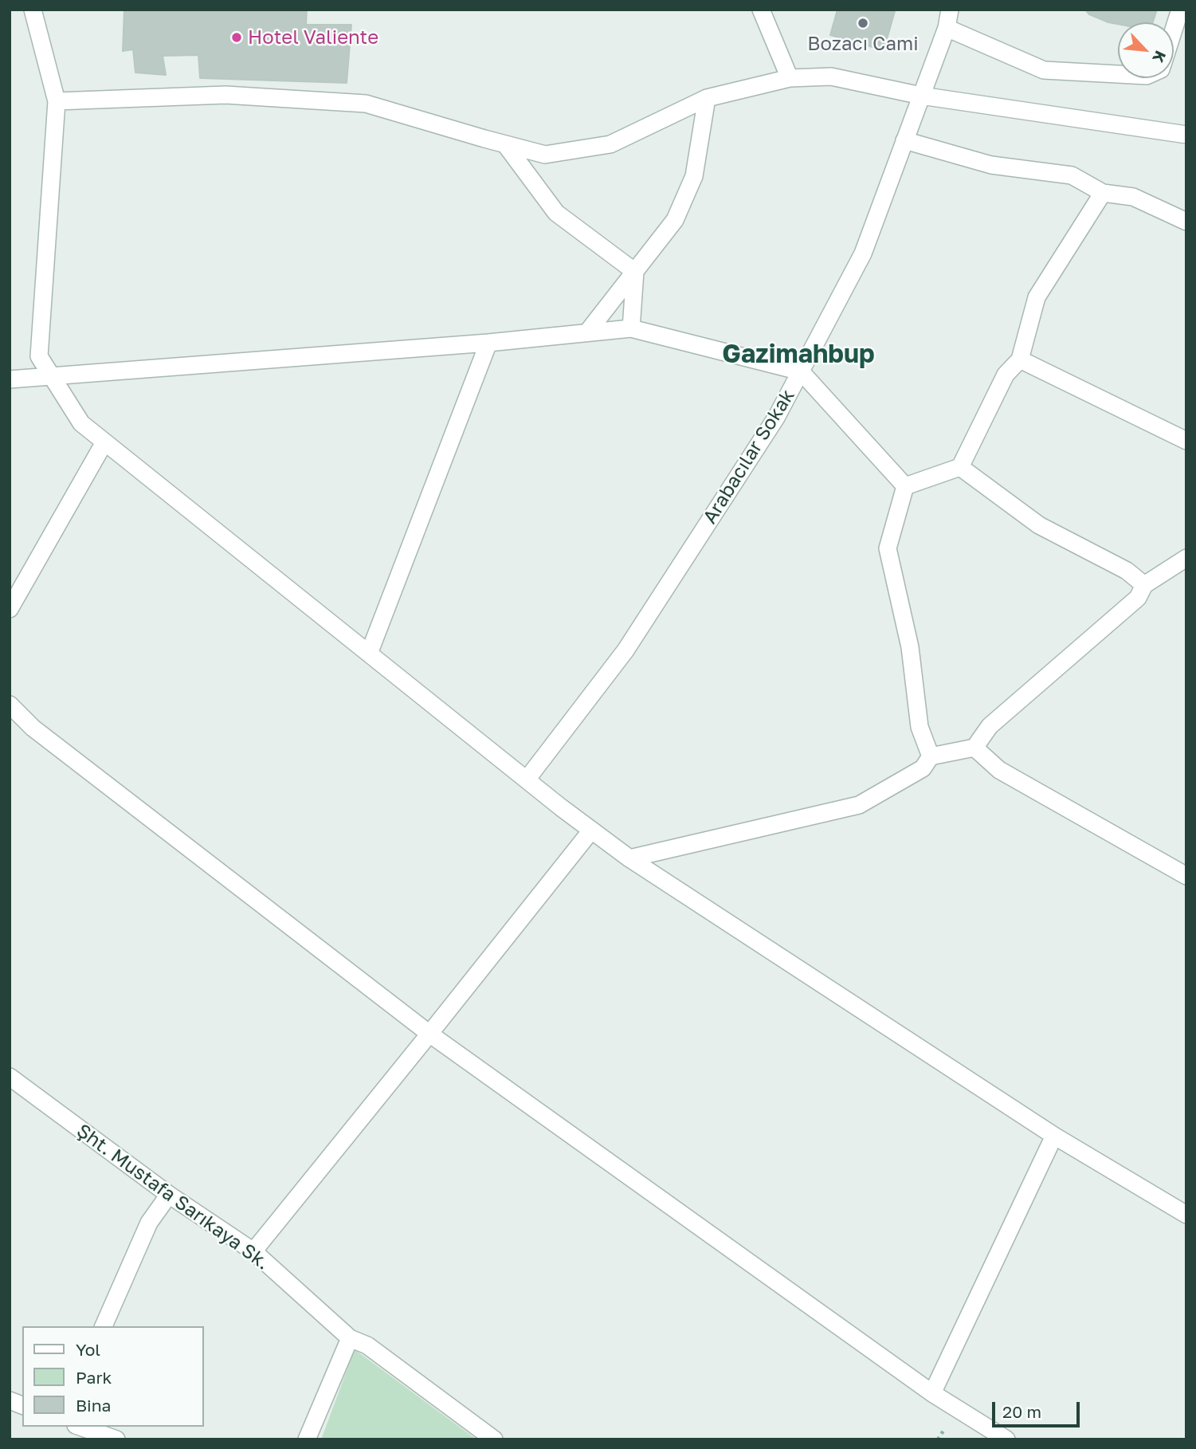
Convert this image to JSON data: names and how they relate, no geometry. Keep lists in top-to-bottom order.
{
  "streets": {
    "street": ["Arabacılar Sokak", "Şht. Mustafa Sarıkaya Sk."]
  },
  "districts": ["Gazimahbup"],
  "places": ["Bozacı Cami", "Hotel Valiente"],
  "legend": ["Yol", "Park", "Bina"],
  "scale_bar": "20 m",
  "north": "bottom right"
}
